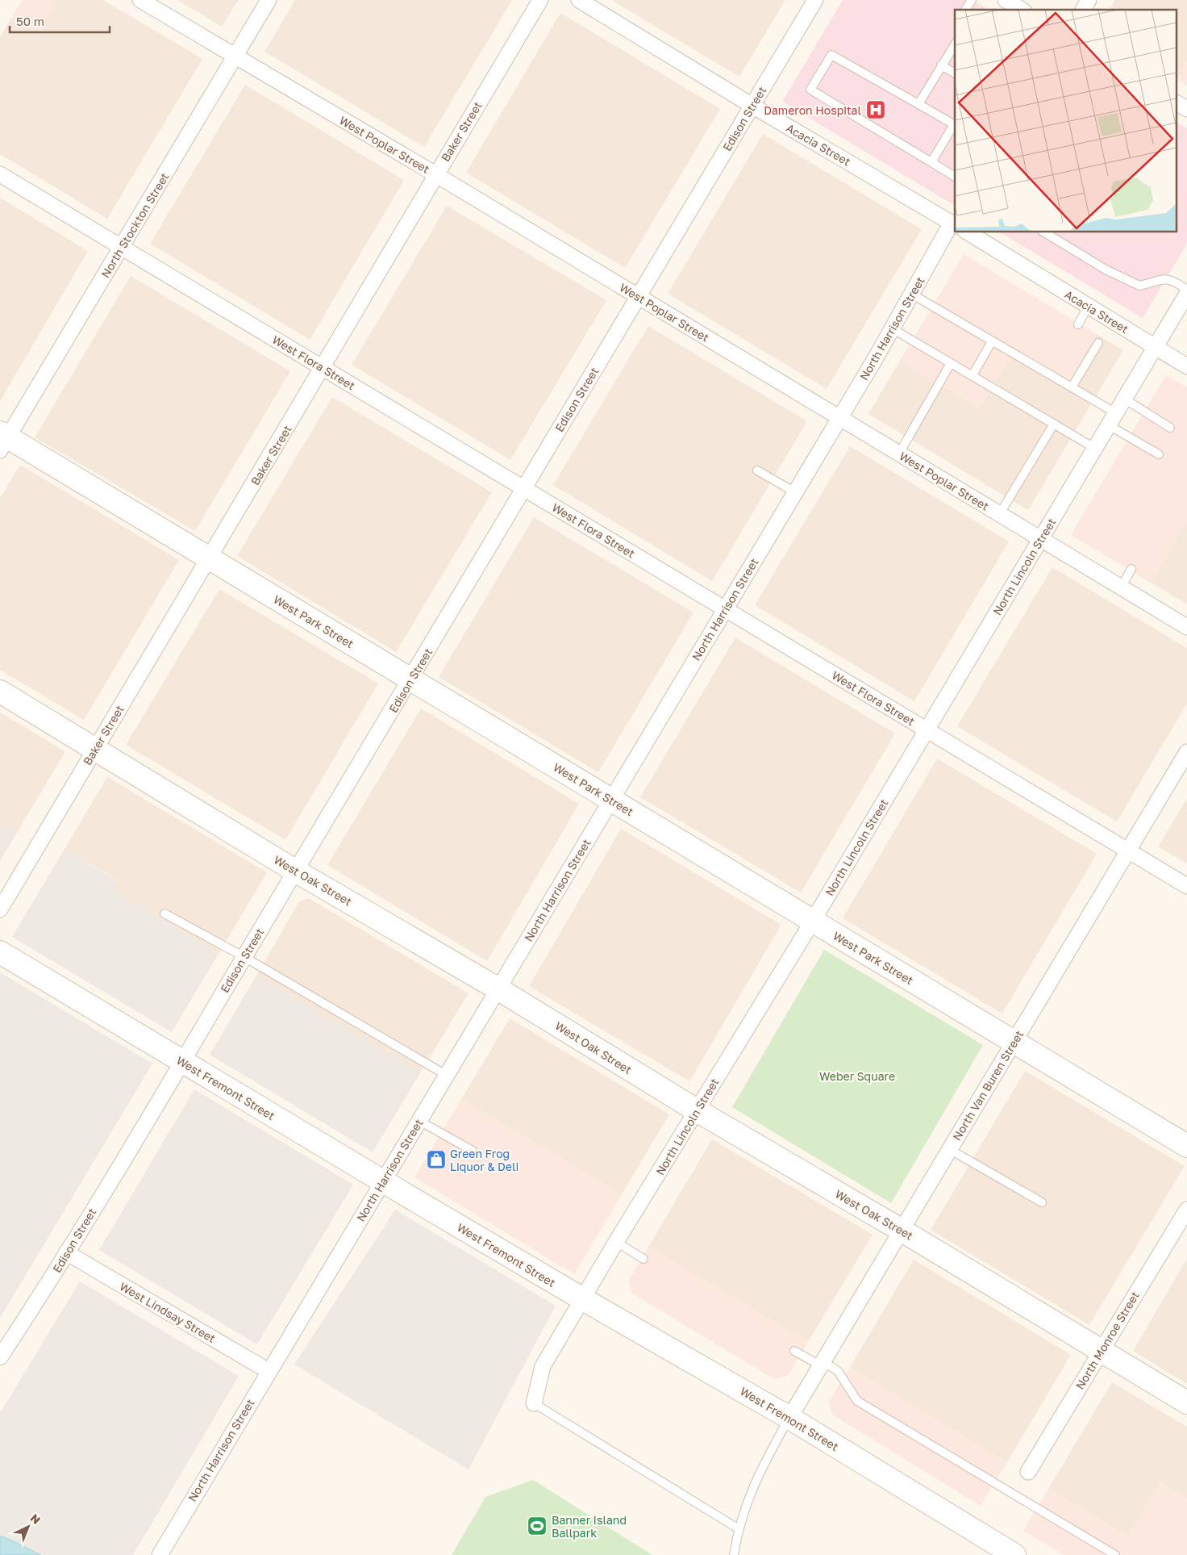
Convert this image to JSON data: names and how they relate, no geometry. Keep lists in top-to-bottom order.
{
  "streets": {
    "street": [
      "Edison Street",
      "Baker Street",
      "West Poplar Street",
      "Acacia Street",
      "North Stockton Street",
      "North Harrison Street",
      "West Flora Street",
      "North Lincoln Street",
      "West Park Street",
      "West Oak Street",
      "North Van Buren Street",
      "West Fremont Street",
      "West Lindsay Street",
      "North Monroe Street"
    ]
  },
  "crossings": [
    ["Edison Street", "West Poplar Street"],
    ["Edison Street", "Acacia Street"],
    ["Edison Street", "West Flora Street"],
    ["Edison Street", "West Park Street"],
    ["Edison Street", "West Oak Street"],
    ["Edison Street", "West Fremont Street"],
    ["Edison Street", "West Lindsay Street"],
    ["Baker Street", "West Poplar Street"],
    ["Baker Street", "West Flora Street"],
    ["Baker Street", "West Park Street"],
    ["Baker Street", "West Oak Street"],
    ["West Poplar Street", "North Stockton Street"],
    ["West Poplar Street", "North Harrison Street"],
    ["West Poplar Street", "North Lincoln Street"],
    ["Acacia Street", "North Harrison Street"],
    ["Acacia Street", "North Lincoln Street"],
    ["North Stockton Street", "West Flora Street"],
    ["North Stockton Street", "West Park Street"],
    ["North Harrison Street", "West Flora Street"],
    ["North Harrison Street", "West Park Street"],
    ["North Harrison Street", "West Oak Street"],
    ["North Harrison Street", "West Fremont Street"],
    ["North Harrison Street", "West Lindsay Street"],
    ["West Flora Street", "North Lincoln Street"],
    ["West Flora Street", "North Van Buren Street"],
    ["North Lincoln Street", "West Park Street"],
    ["North Lincoln Street", "West Oak Street"],
    ["North Lincoln Street", "West Fremont Street"],
    ["West Park Street", "North Van Buren Street"],
    ["West Oak Street", "North Van Buren Street"],
    ["West Oak Street", "North Monroe Street"],
    ["North Van Buren Street", "West Fremont Street"]
  ],
  "parks": ["Weber Square"],
  "places": {
    "hospital": ["Dameron Hospital"],
    "shop": ["Green Frog Liquor & Deli"],
    "sports": ["Banner Island Ballpark"]
  },
  "scale_bar": "50 m",
  "north": "top right"
}
